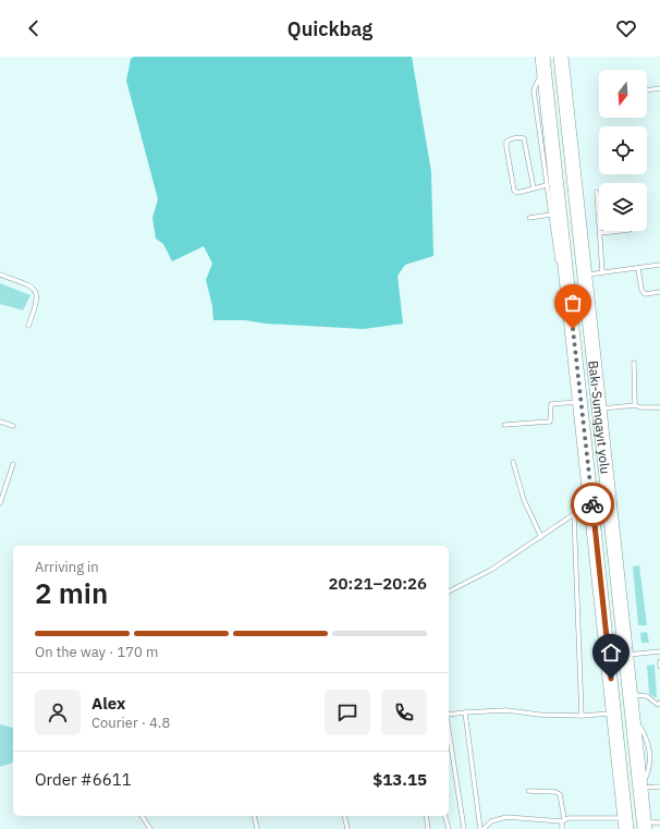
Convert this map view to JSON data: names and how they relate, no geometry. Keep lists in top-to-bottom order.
{
  "streets": {
    "highway": ["Bakı-Sumqayıt yolu"]
  },
  "north": "bottom",
  "page": {
    "header": "Quickbag",
    "heading": ["2 min", "Arriving in", "20:21–20:26"],
    "panel": [
      "Alex",
      "Courier · 4.8",
      "Order #6611",
      "$13.15"
    ],
    "bar": "On the way · 170 m"
  }
}
